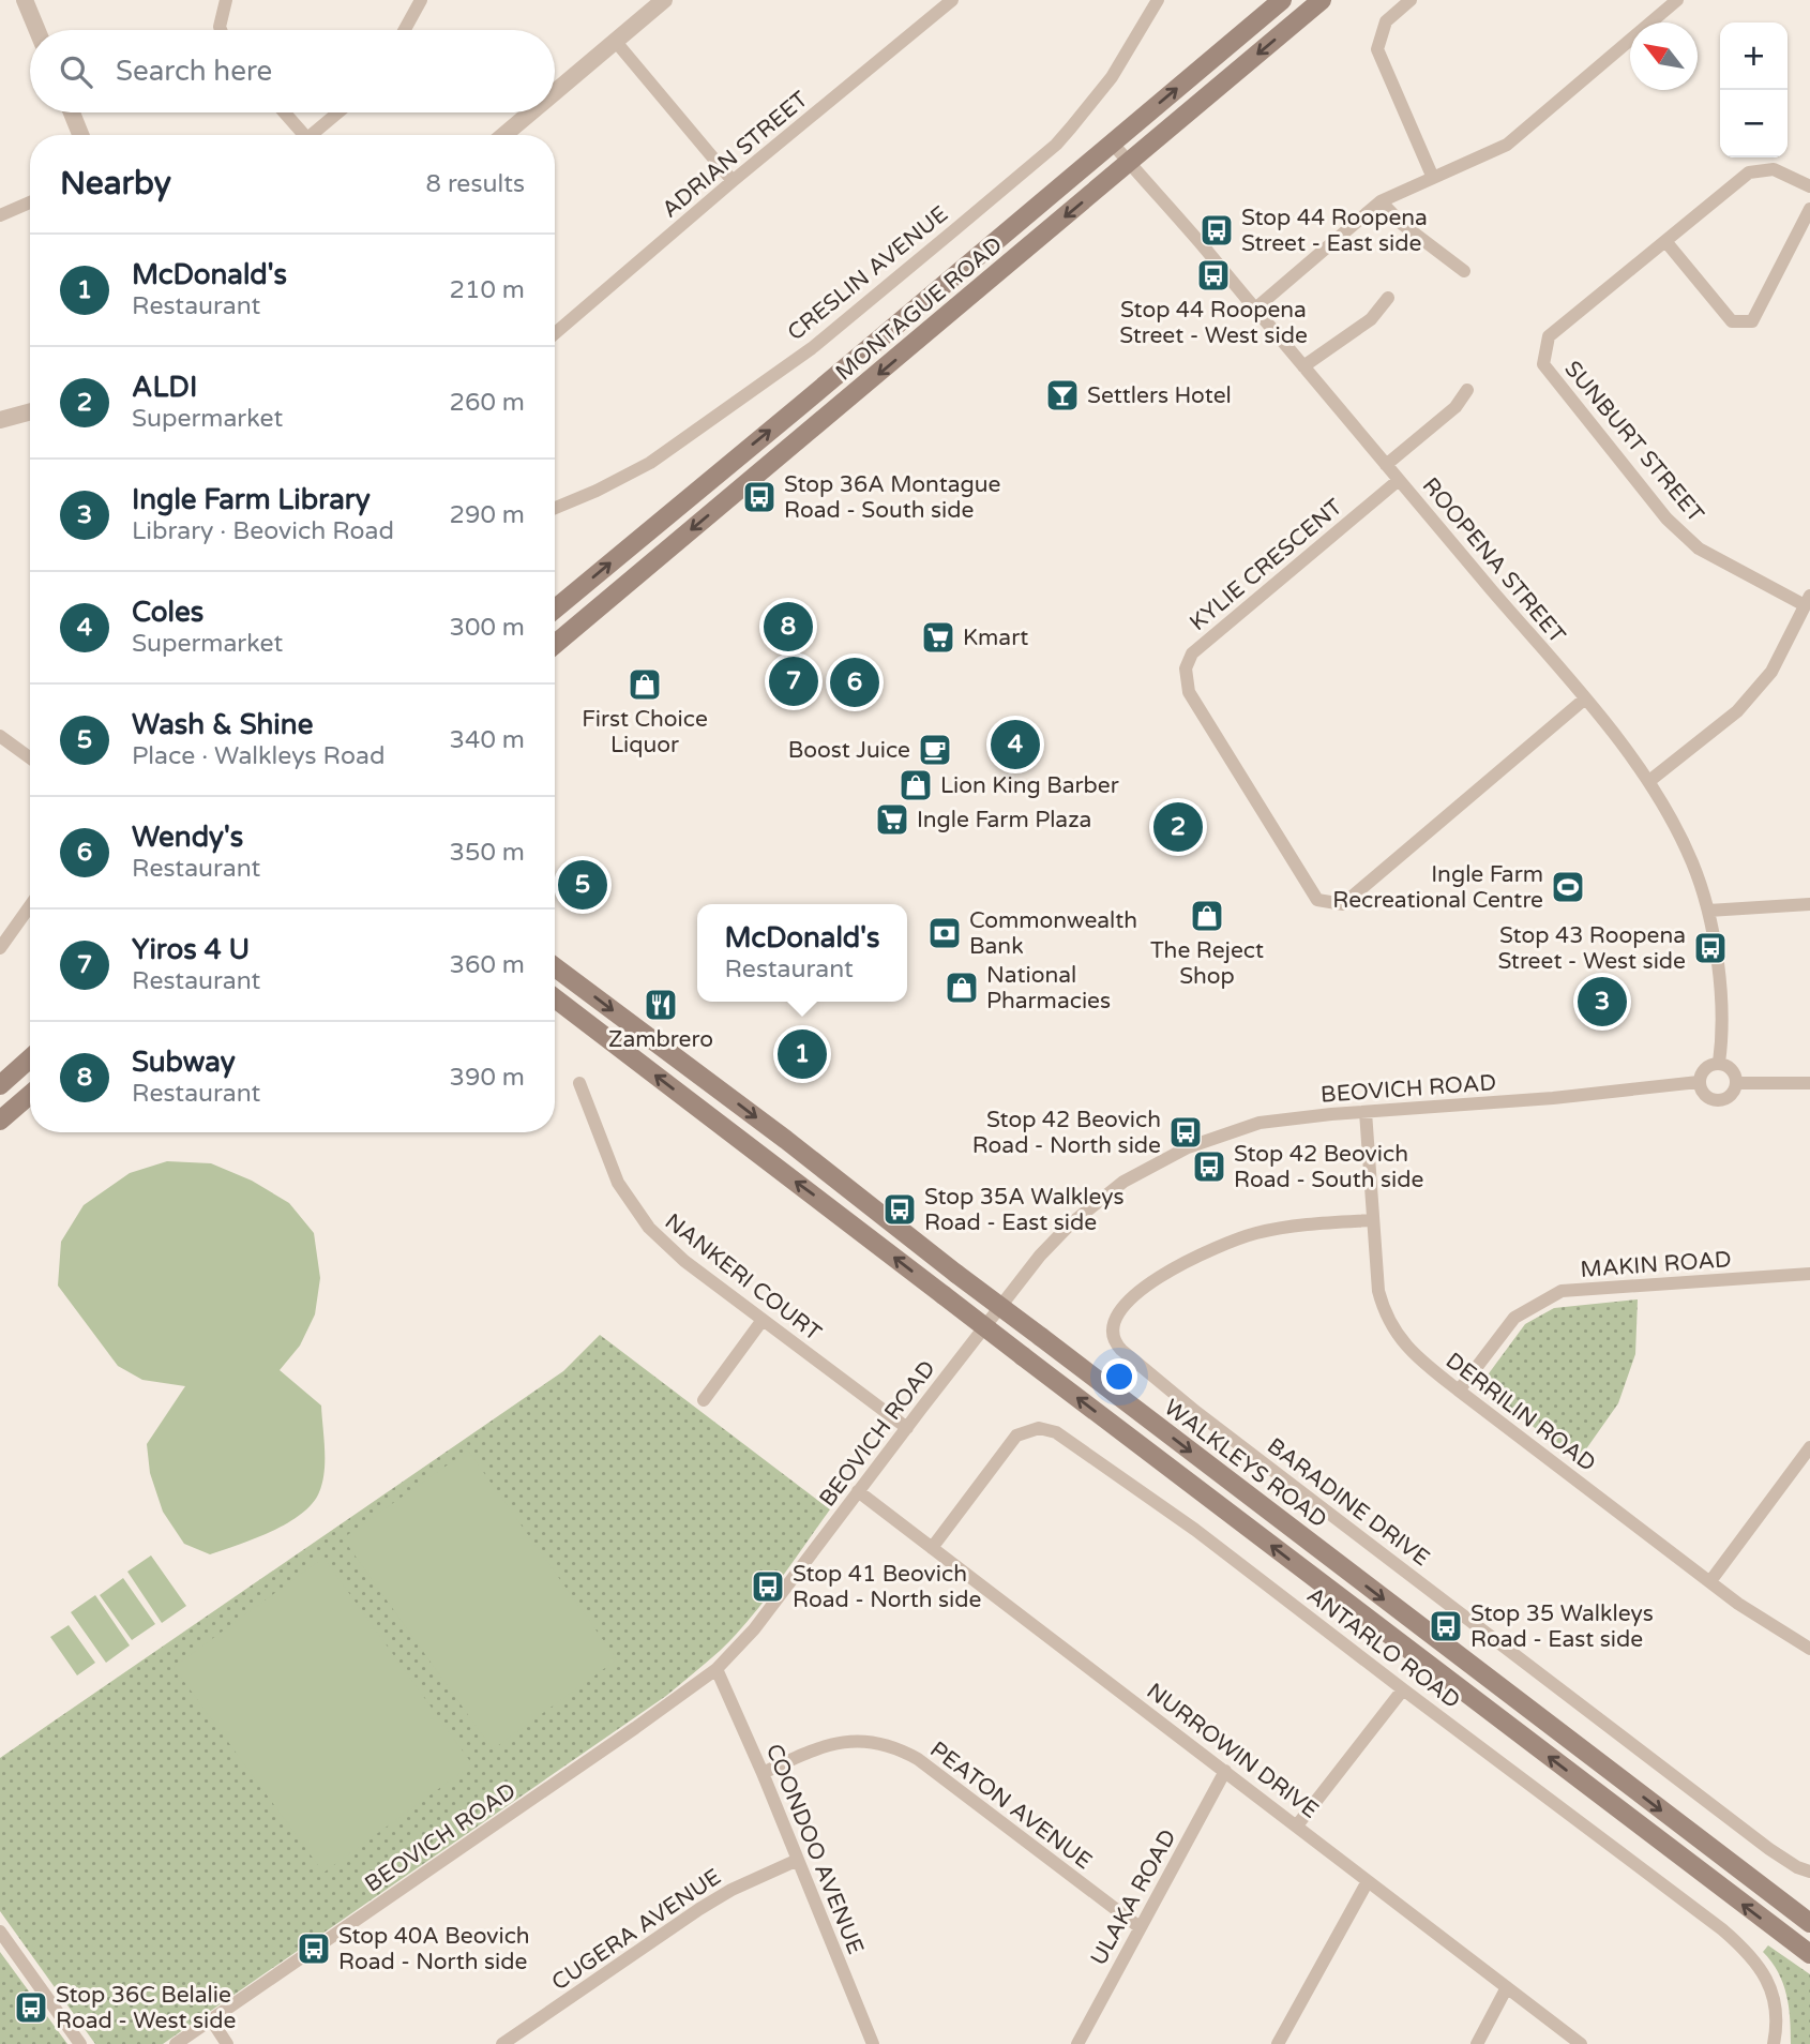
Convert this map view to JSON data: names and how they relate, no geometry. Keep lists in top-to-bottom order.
{
  "streets": {
    "main road": ["MONTAGUE ROAD", "WALKLEYS ROAD"],
    "street": [
      "ADRIAN STREET",
      "CRESLIN AVENUE",
      "SUNBURT STREET",
      "ROOPENA STREET",
      "KYLIE CRESCENT",
      "BEOVICH ROAD",
      "MAKIN ROAD",
      "NANKERI COURT",
      "DERRILIN ROAD",
      "BARADINE DRIVE",
      "ANTARLO ROAD",
      "NURROWIN DRIVE",
      "PEATON AVENUE",
      "COONDOO AVENUE",
      "ULAKA ROAD",
      "CUGERA AVENUE"
    ]
  },
  "crossings": [
    ["MONTAGUE ROAD", "ROOPENA STREET"],
    ["ROOPENA STREET", "KYLIE CRESCENT"],
    ["ROOPENA STREET", "BEOVICH ROAD"],
    ["BEOVICH ROAD", "NANKERI COURT"],
    ["BEOVICH ROAD", "DERRILIN ROAD"],
    ["BEOVICH ROAD", "NURROWIN DRIVE"],
    ["BEOVICH ROAD", "COONDOO AVENUE"],
    ["MAKIN ROAD", "DERRILIN ROAD"],
    ["DERRILIN ROAD", "BARADINE DRIVE"],
    ["ANTARLO ROAD", "NURROWIN DRIVE"],
    ["NURROWIN DRIVE", "ULAKA ROAD"],
    ["PEATON AVENUE", "COONDOO AVENUE"],
    ["PEATON AVENUE", "ULAKA ROAD"],
    ["COONDOO AVENUE", "CUGERA AVENUE"]
  ],
  "places": {
    "bus stop": [
      "Stop 44 Roopena Street - East side",
      "Stop 44 Roopena Street - West side",
      "Stop 36A Montague Road - South side",
      "Stop 43 Roopena Street - West side",
      "Stop 42 Beovich Road - North side",
      "Stop 42 Beovich Road - South side",
      "Stop 35A Walkleys Road - East side",
      "Stop 41 Beovich Road - North side",
      "Stop 35 Walkleys Road - East side",
      "Stop 40A Beovich Road - North side",
      "Stop 36C Belalie Road - West side"
    ],
    "bar": ["Settlers Hotel"],
    "supermarket": ["Kmart", "Ingle Farm Plaza"],
    "shop": [
      "First Choice Liquor",
      "Lion King Barber",
      "The Reject Shop",
      "National Pharmacies"
    ],
    "cafe": ["Boost Juice"],
    "sports": ["Ingle Farm Recreational Centre"],
    "bank": ["Commonwealth Bank"],
    "restaurant": ["Zambrero"]
  },
  "north": "top left",
  "page": {
    "map_buttons": ["+", "−"],
    "search": "Search here",
    "heading": ["Nearby", "8 results"],
    "list": [
      {
        "mark": "1",
        "name": "McDonald's",
        "note": "Restaurant",
        "value": "210 m"
      },
      {
        "mark": "2",
        "name": "ALDI",
        "note": "Supermarket",
        "value": "260 m"
      },
      {
        "mark": "3",
        "name": "Ingle Farm Library",
        "note": "Library · Beovich Road",
        "value": "290 m"
      },
      {
        "mark": "4",
        "name": "Coles",
        "note": "Supermarket",
        "value": "300 m"
      },
      {
        "mark": "5",
        "name": "Wash & Shine",
        "note": "Place · Walkleys Road",
        "value": "340 m"
      },
      {
        "mark": "6",
        "name": "Wendy's",
        "note": "Restaurant",
        "value": "350 m"
      },
      {
        "mark": "7",
        "name": "Yiros 4 U",
        "note": "Restaurant",
        "value": "360 m"
      },
      {
        "mark": "8",
        "name": "Subway",
        "note": "Restaurant",
        "value": "390 m"
      }
    ],
    "pins": [
      "8",
      "7",
      "6",
      "4",
      "2",
      "5",
      "3",
      "1"
    ],
    "popup": ["McDonald's", "Restaurant"]
  }
}
